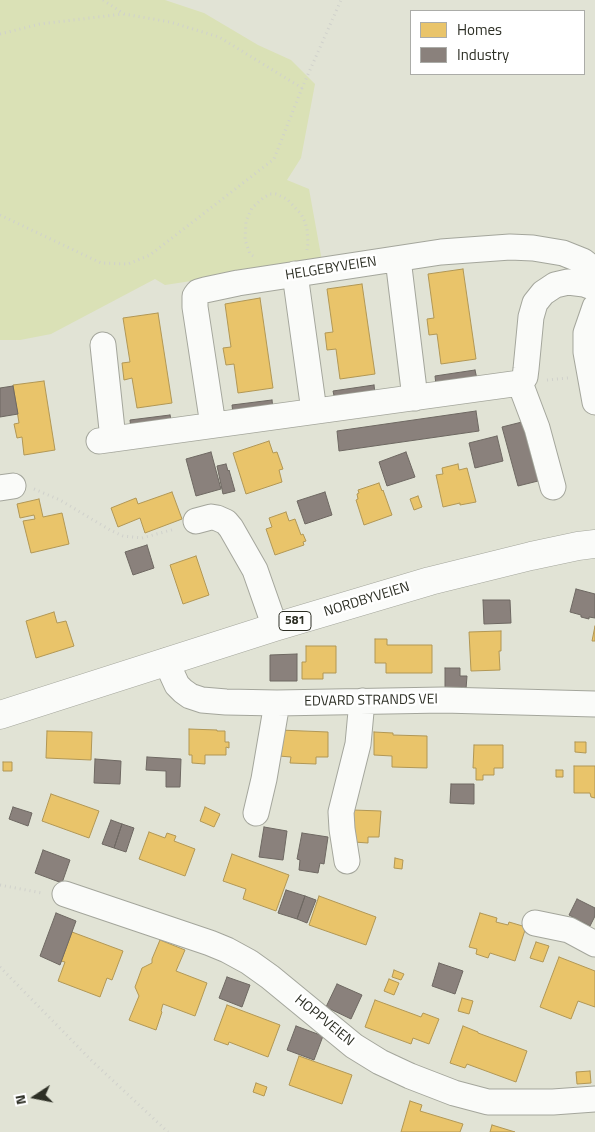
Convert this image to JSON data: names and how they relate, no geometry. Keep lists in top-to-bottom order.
{
  "streets": {
    "main road": ["NORDBYVEIEN", "581"],
    "street": ["HELGEBYVEIEN", "EDVARD STRANDS VEI", "HOPPVEIEN"]
  },
  "crossings": [
    ["NORDBYVEIEN", "EDVARD STRANDS VEI"]
  ],
  "legend": ["Homes", "Industry"],
  "north": "left"
}
